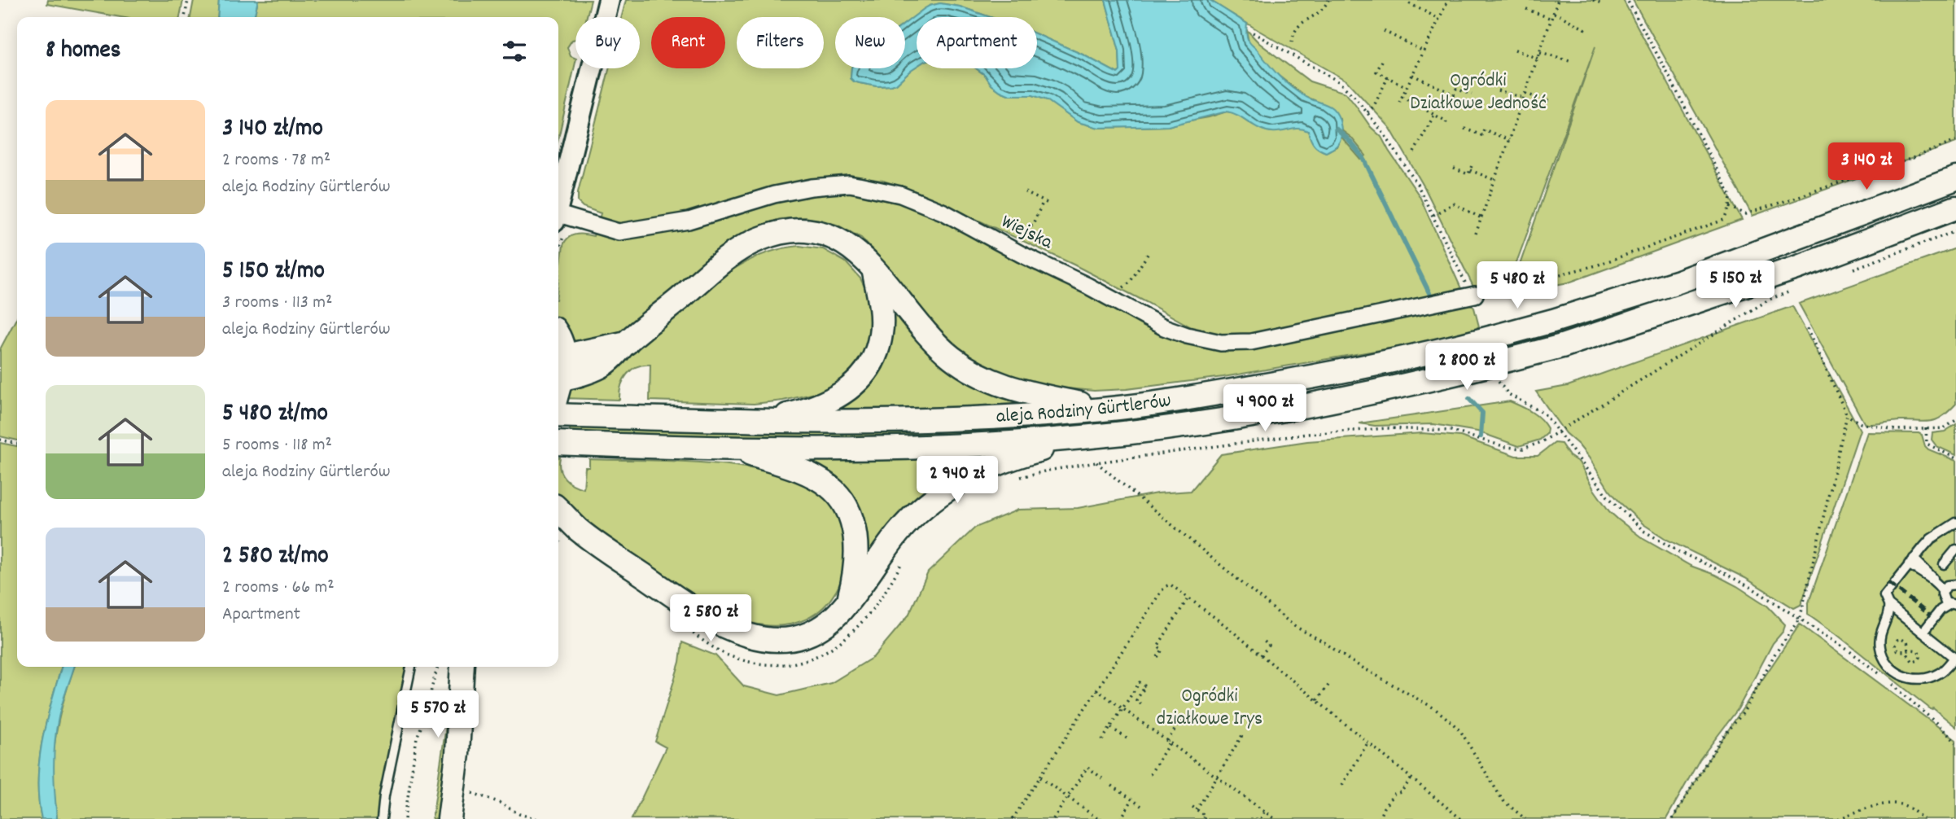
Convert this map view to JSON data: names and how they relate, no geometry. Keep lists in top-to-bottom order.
{
  "streets": {
    "main road": ["aleja Rodziny Gürtlerów"],
    "street": ["Wiejska"]
  },
  "parks": ["Ogródki Działkowe Jedność", "Ogródki działkowe Irys"],
  "page": {
    "chip": [
      "Buy",
      "Rent",
      "Filters",
      "New",
      "Apartment"
    ],
    "heading": "8 homes",
    "list": [
      {
        "name": "3 140 zł/mo",
        "note": "2 rooms · 78 m² · aleja Rodziny Gürtlerów"
      },
      {
        "name": "5 150 zł/mo",
        "note": "3 rooms · 113 m² · aleja Rodziny Gürtlerów"
      },
      {
        "name": "5 480 zł/mo",
        "note": "5 rooms · 118 m² · aleja Rodziny Gürtlerów"
      },
      {
        "name": "2 580 zł/mo",
        "note": "2 rooms · 66 m² · Apartment"
      }
    ],
    "price": [
      "3 140 zł",
      "5 150 zł",
      "5 480 zł",
      "2 800 zł",
      "4 900 zł",
      "2 940 zł",
      "2 580 zł",
      "5 570 zł"
    ]
  }
}
